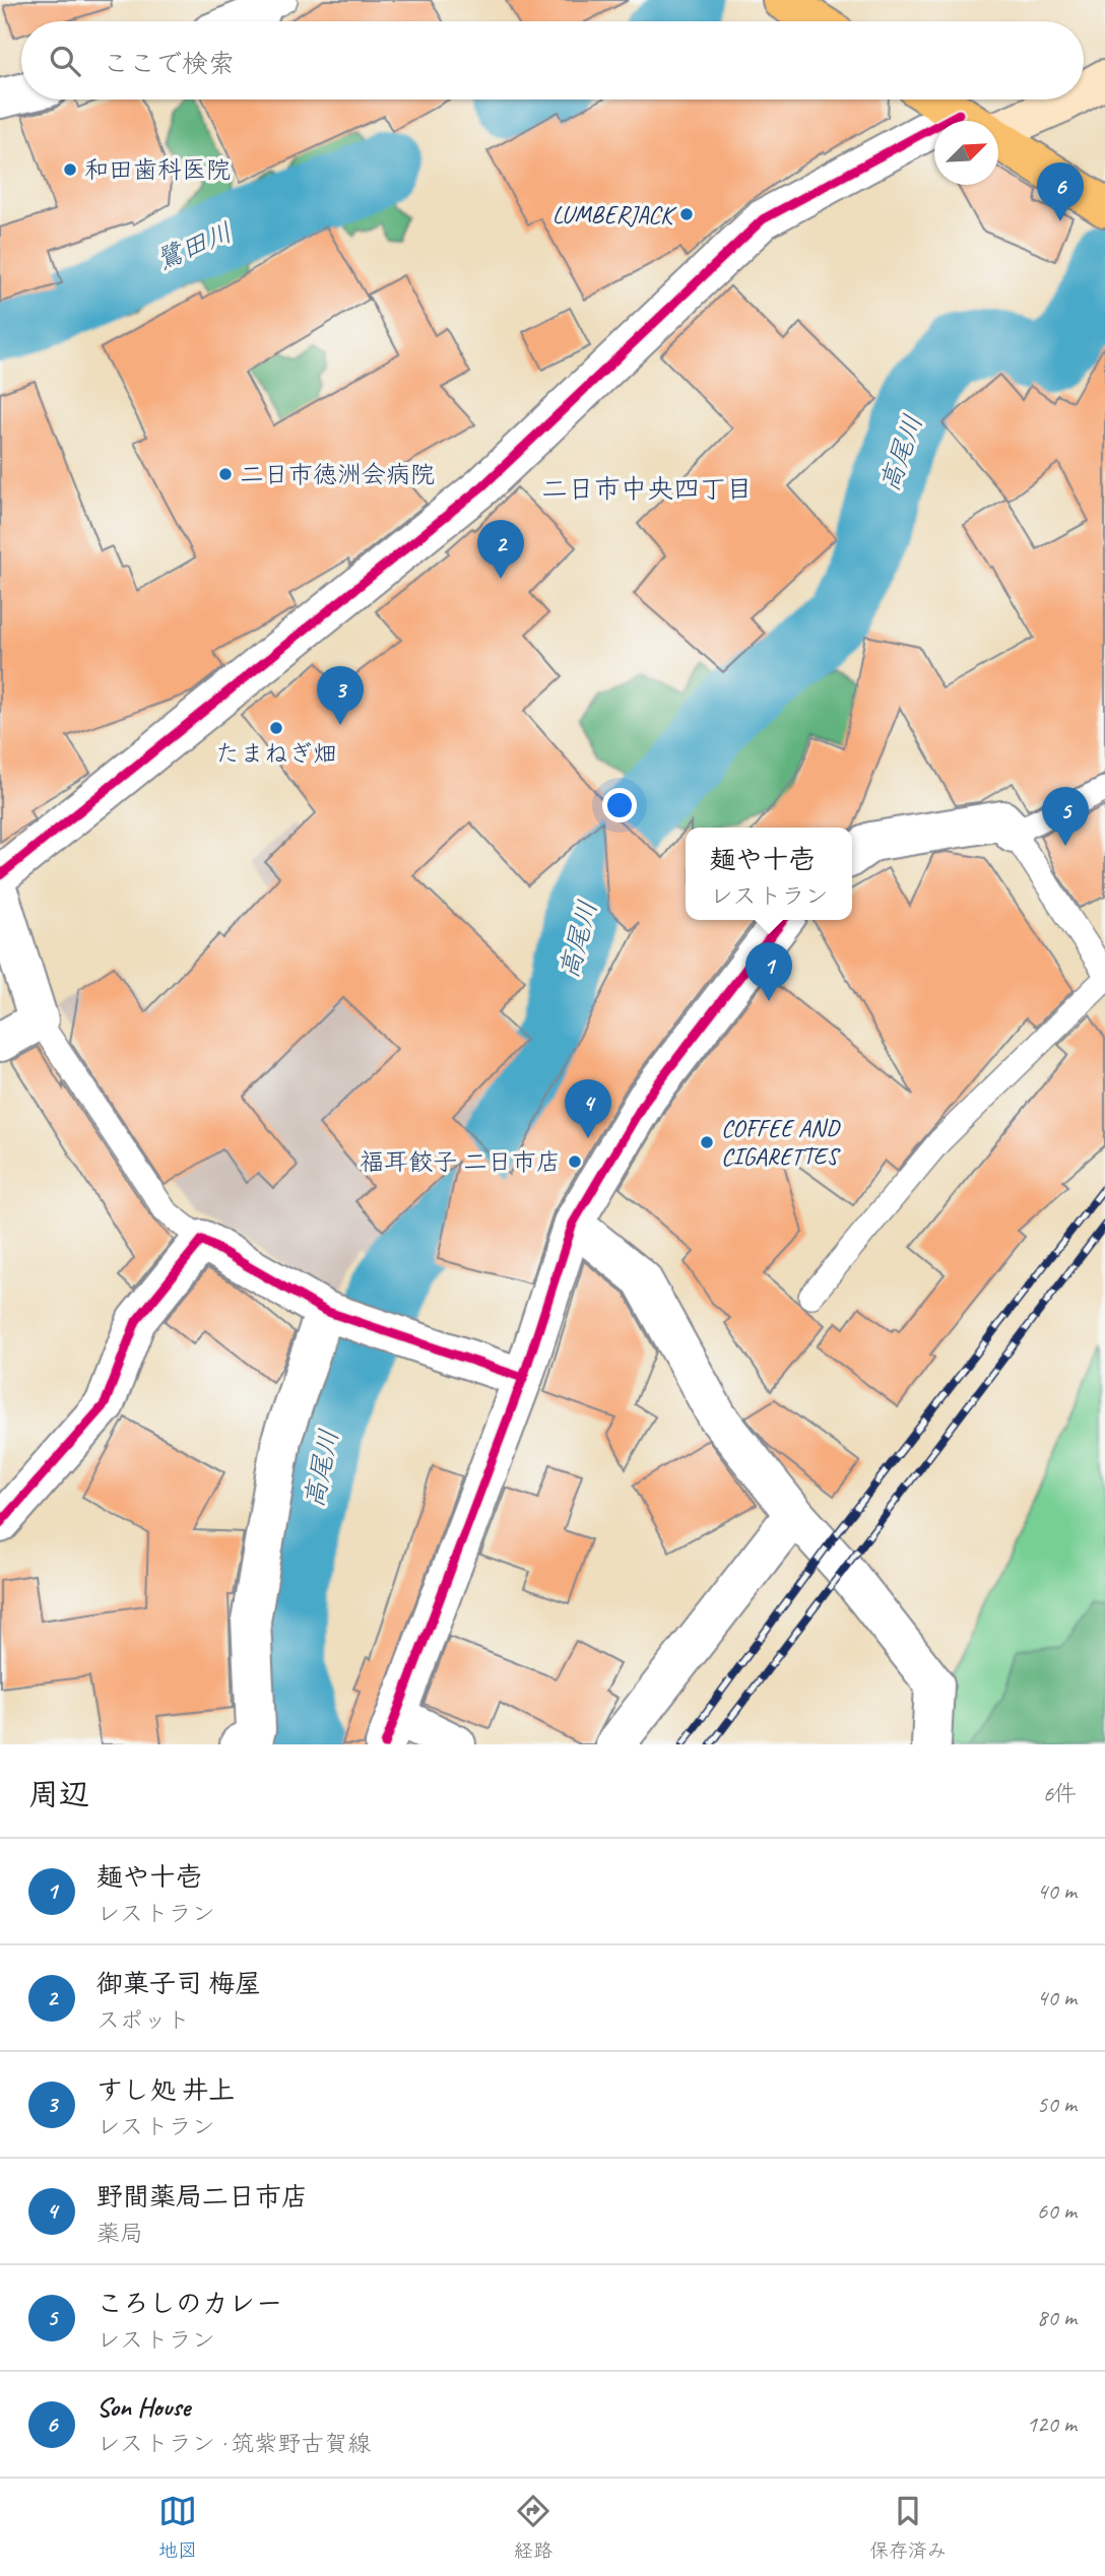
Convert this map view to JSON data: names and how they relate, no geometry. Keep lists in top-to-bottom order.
{
  "districts": ["二日市中央四丁目"],
  "water": ["鷺田川", "高尾川"],
  "places": [
    "和田歯科医院",
    "LUMBERJACK",
    "二日市徳洲会病院",
    "たまねぎ畑",
    "COFFEE AND CIGARETTES",
    "福耳餃子 二日市店"
  ],
  "north": "top right",
  "page": {
    "search": "ここで検索",
    "pins": [
      "6",
      "2",
      "3",
      "5",
      "1",
      "4"
    ],
    "popup": ["麺や十壱", "レストラン"],
    "heading": ["周辺", "6件"],
    "list": [
      {
        "mark": "1",
        "name": "麺や十壱",
        "note": "レストラン",
        "value": "40 m"
      },
      {
        "mark": "2",
        "name": "御菓子司 梅屋",
        "note": "スポット",
        "value": "40 m"
      },
      {
        "mark": "3",
        "name": "すし処 井上",
        "note": "レストラン",
        "value": "50 m"
      },
      {
        "mark": "4",
        "name": "野間薬局二日市店",
        "note": "薬局",
        "value": "60 m"
      },
      {
        "mark": "5",
        "name": "ころしのカレー",
        "note": "レストラン",
        "value": "80 m"
      },
      {
        "mark": "6",
        "name": "Son House",
        "note": "レストラン · 筑紫野古賀線",
        "value": "120 m"
      }
    ],
    "nav": ["地図", "経路", "保存済み"]
  }
}
